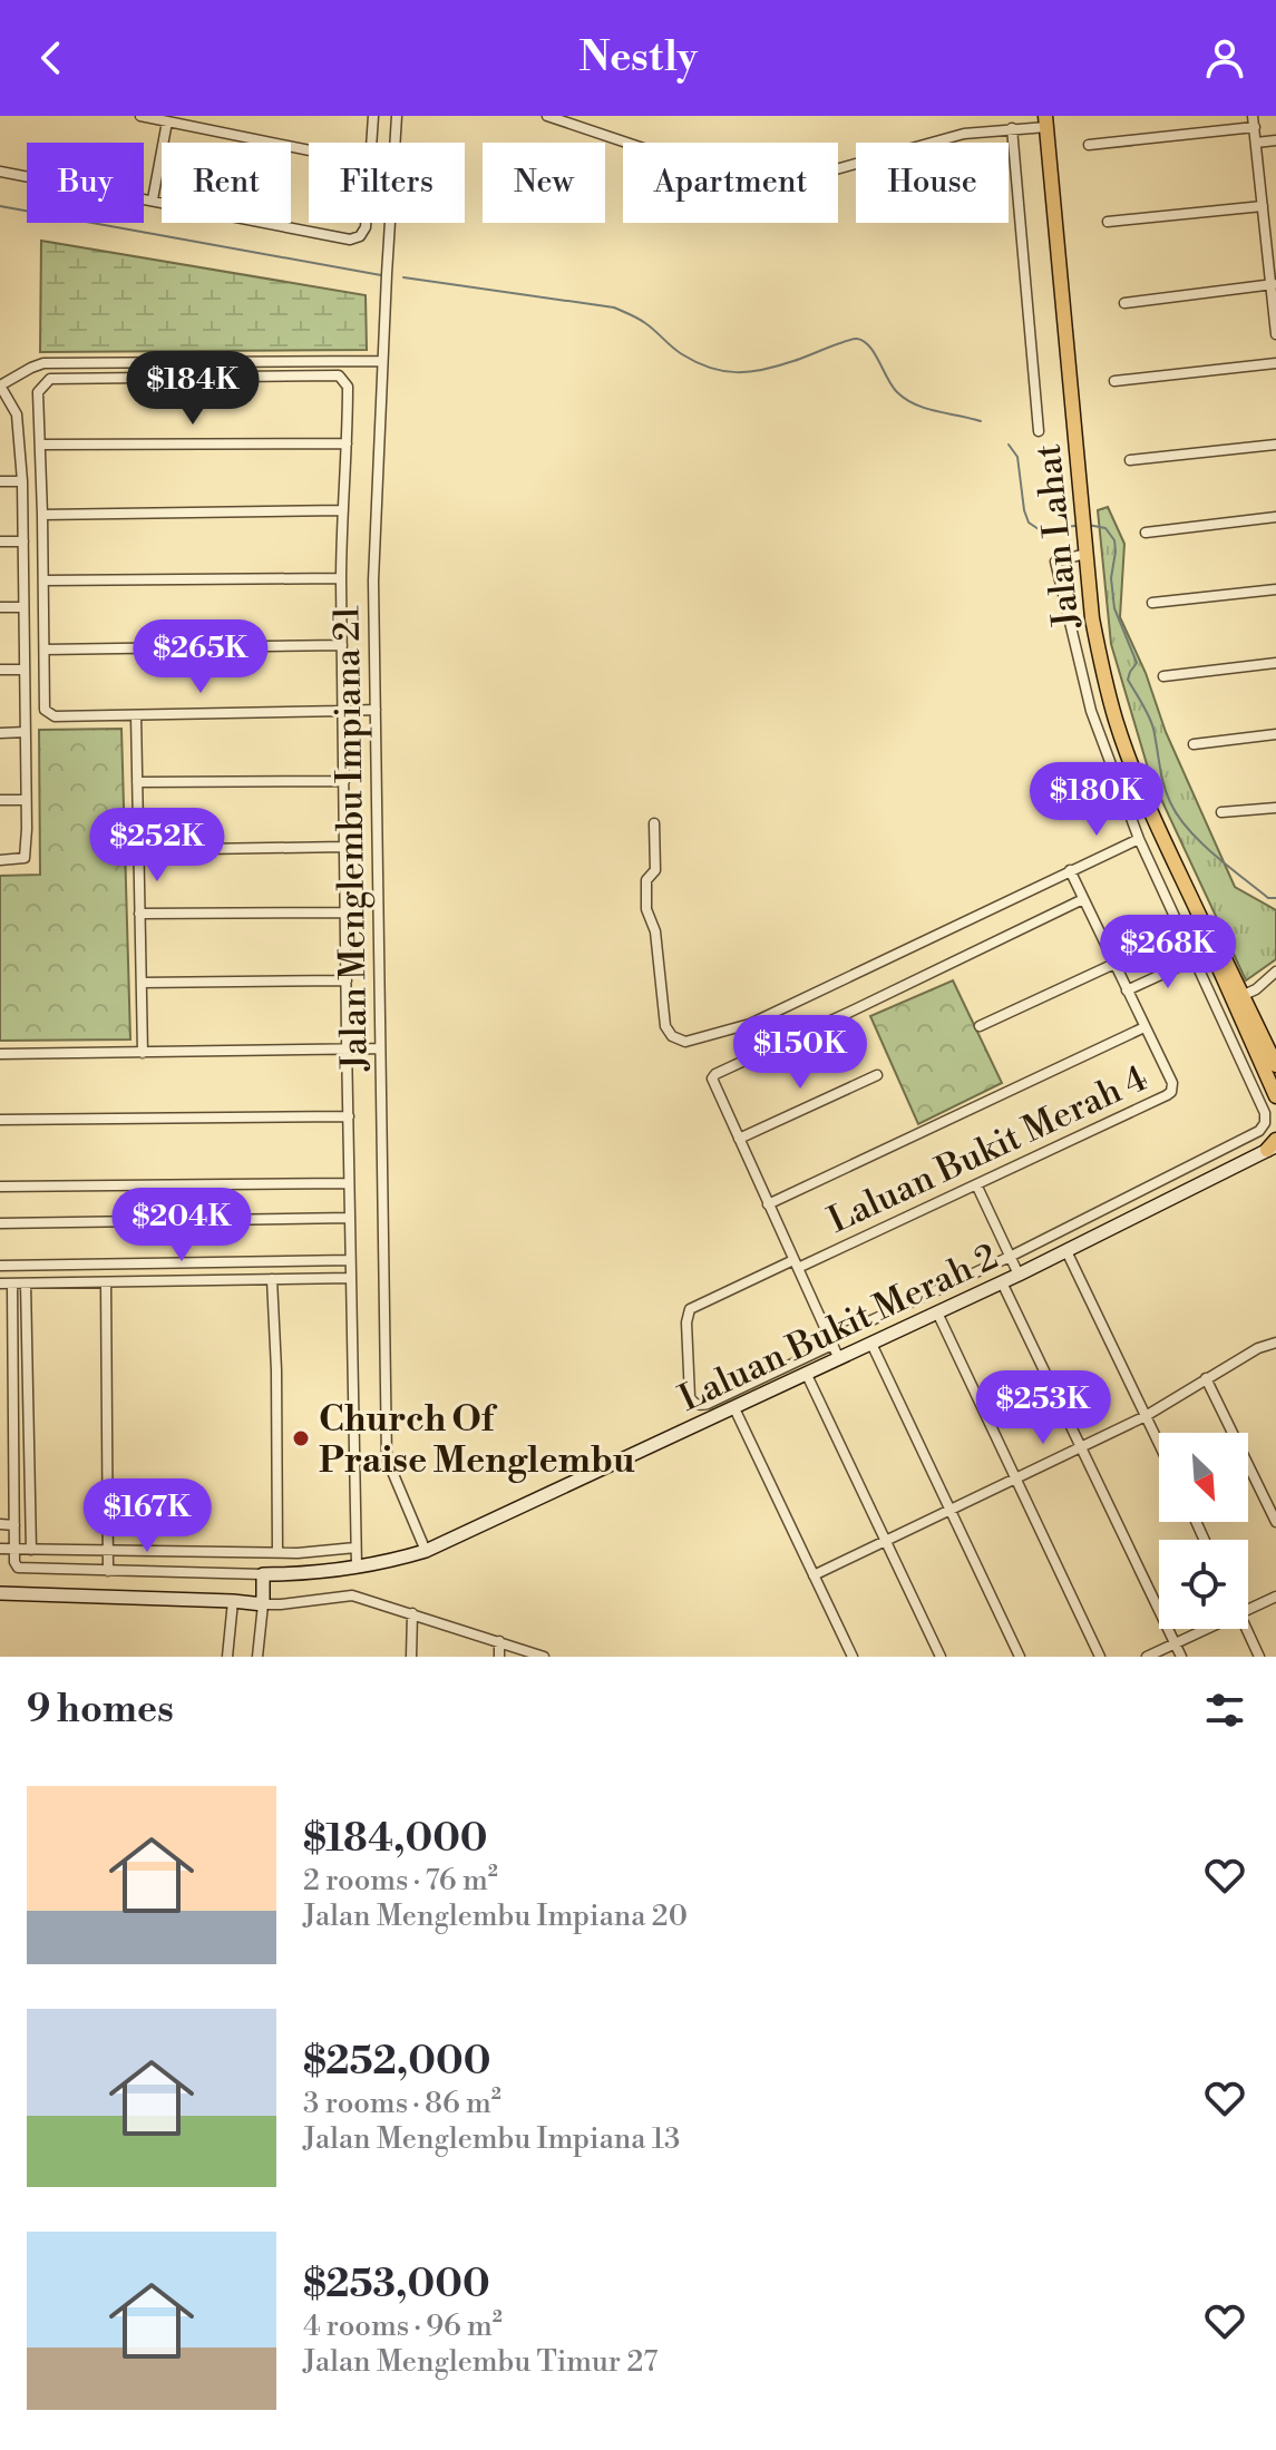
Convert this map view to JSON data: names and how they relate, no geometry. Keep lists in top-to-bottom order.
{
  "streets": {
    "main road": ["Jalan Lahat"],
    "street": ["Jalan Menglembu Impiana 21", "Laluan Bukit Merah 4", "Laluan Bukit Merah 2"]
  },
  "crossings": [
    ["Jalan Menglembu Impiana 21", "Laluan Bukit Merah 2"],
    ["Laluan Bukit Merah 4", "Laluan Bukit Merah 2"]
  ],
  "places": ["Church Of Praise Menglembu"],
  "north": "bottom right",
  "page": {
    "header": "Nestly",
    "chip": [
      "Buy",
      "Rent",
      "Filters",
      "New",
      "Apartment",
      "House"
    ],
    "price": [
      "$184K",
      "$265K",
      "$180K",
      "$252K",
      "$268K",
      "$150K",
      "$204K",
      "$253K",
      "$167K"
    ],
    "heading": "9 homes",
    "list": [
      {
        "name": "$184,000",
        "note": "2 rooms · 76 m² · Jalan Menglembu Impiana 20"
      },
      {
        "name": "$252,000",
        "note": "3 rooms · 86 m² · Jalan Menglembu Impiana 13"
      },
      {
        "name": "$253,000",
        "note": "4 rooms · 96 m² · Jalan Menglembu Timur 27"
      }
    ]
  }
}
